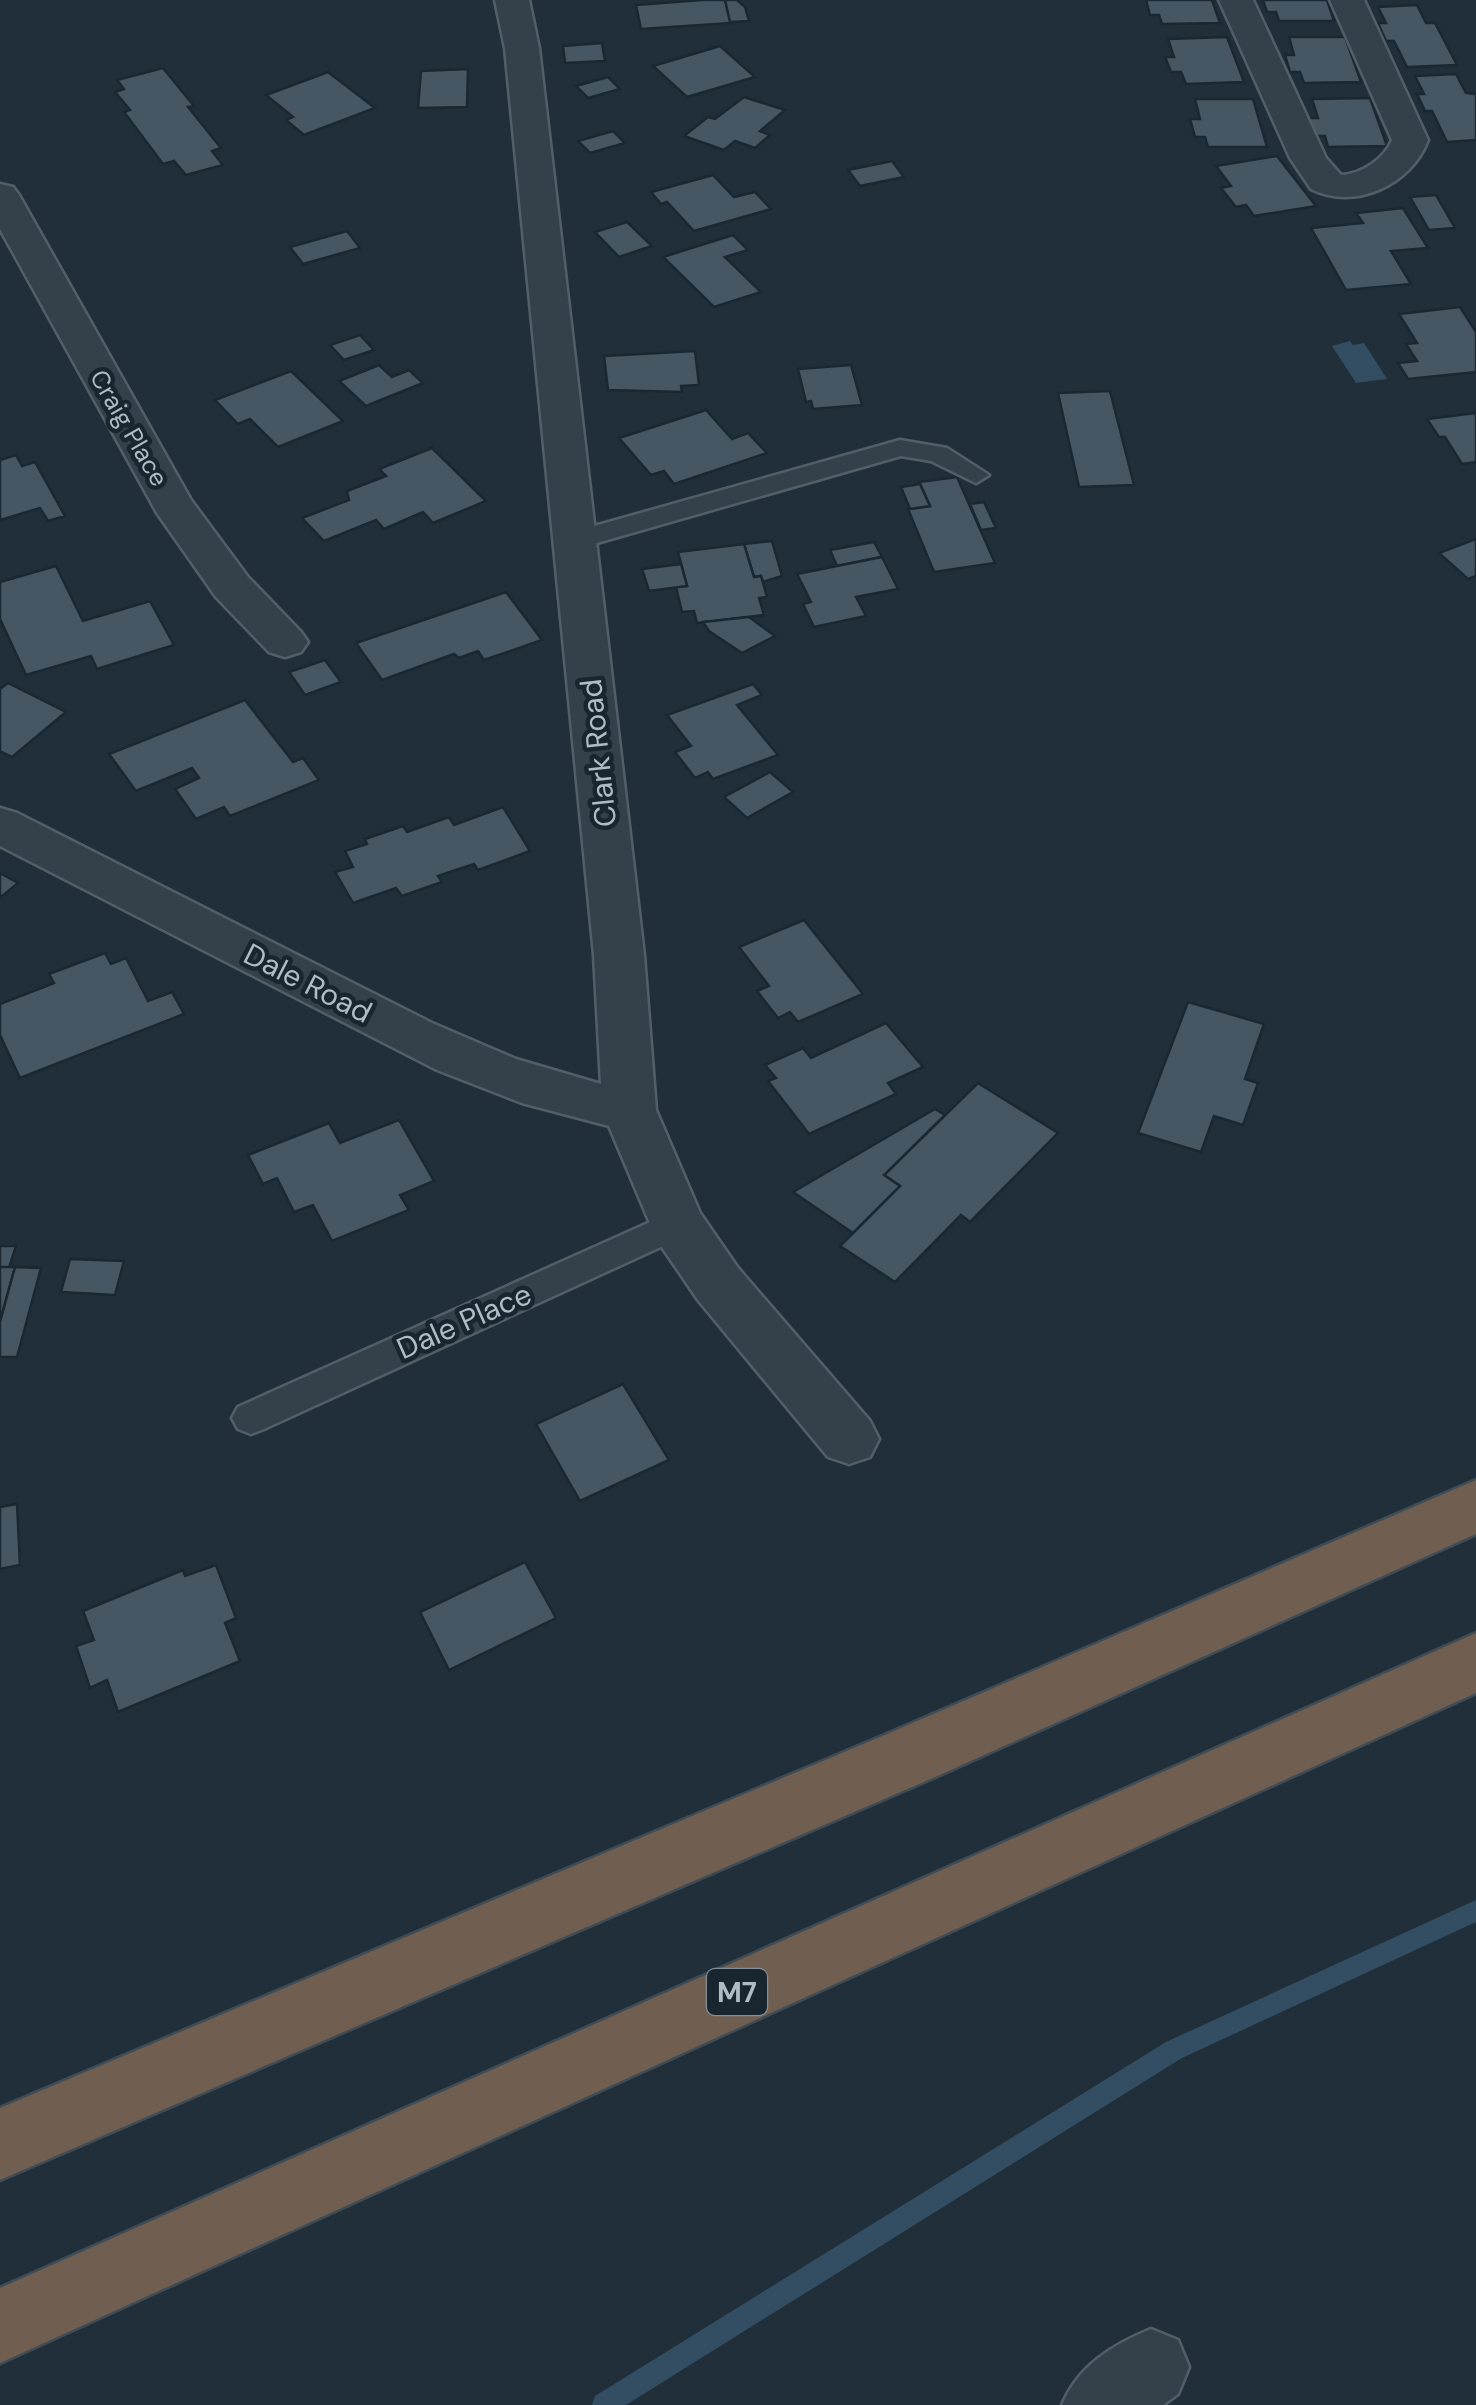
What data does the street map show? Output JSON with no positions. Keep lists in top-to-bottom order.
{
  "streets": {
    "highway": ["M7"],
    "street": ["Craig Place", "Clark Road", "Dale Road"],
    "lane": ["Dale Place"]
  },
  "crossings": [
    ["Clark Road", "Dale Road"],
    ["Clark Road", "Dale Place"]
  ]
}
